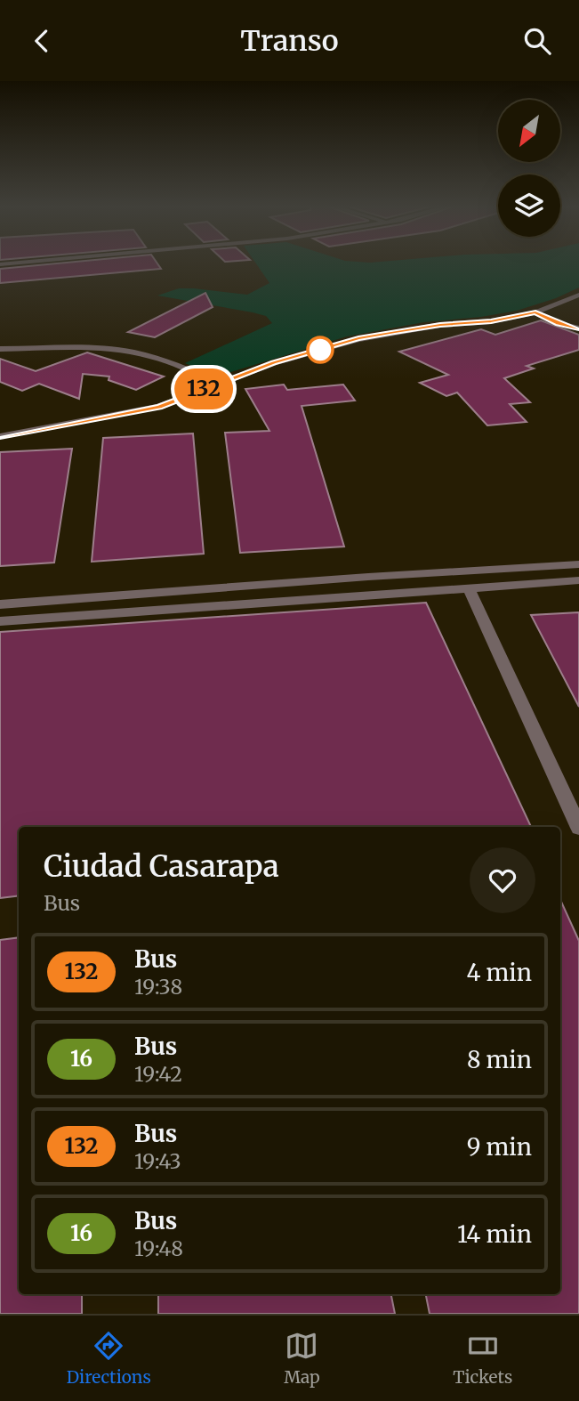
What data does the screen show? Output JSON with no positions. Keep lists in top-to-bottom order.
{
  "lines": ["bus line 132"],
  "north": "bottom left",
  "page": {
    "header": "Transo",
    "on_map": "132",
    "heading": ["Ciudad Casarapa", "Bus"],
    "list": [
      {
        "mark": "132",
        "name": "Bus",
        "note": "19:38",
        "value": "4 min"
      },
      {
        "mark": "16",
        "name": "Bus",
        "note": "19:42",
        "value": "8 min"
      },
      {
        "mark": "132",
        "name": "Bus",
        "note": "19:43",
        "value": "9 min"
      },
      {
        "mark": "16",
        "name": "Bus",
        "note": "19:48",
        "value": "14 min"
      }
    ],
    "tabs": ["Directions", "Map", "Tickets"]
  }
}
